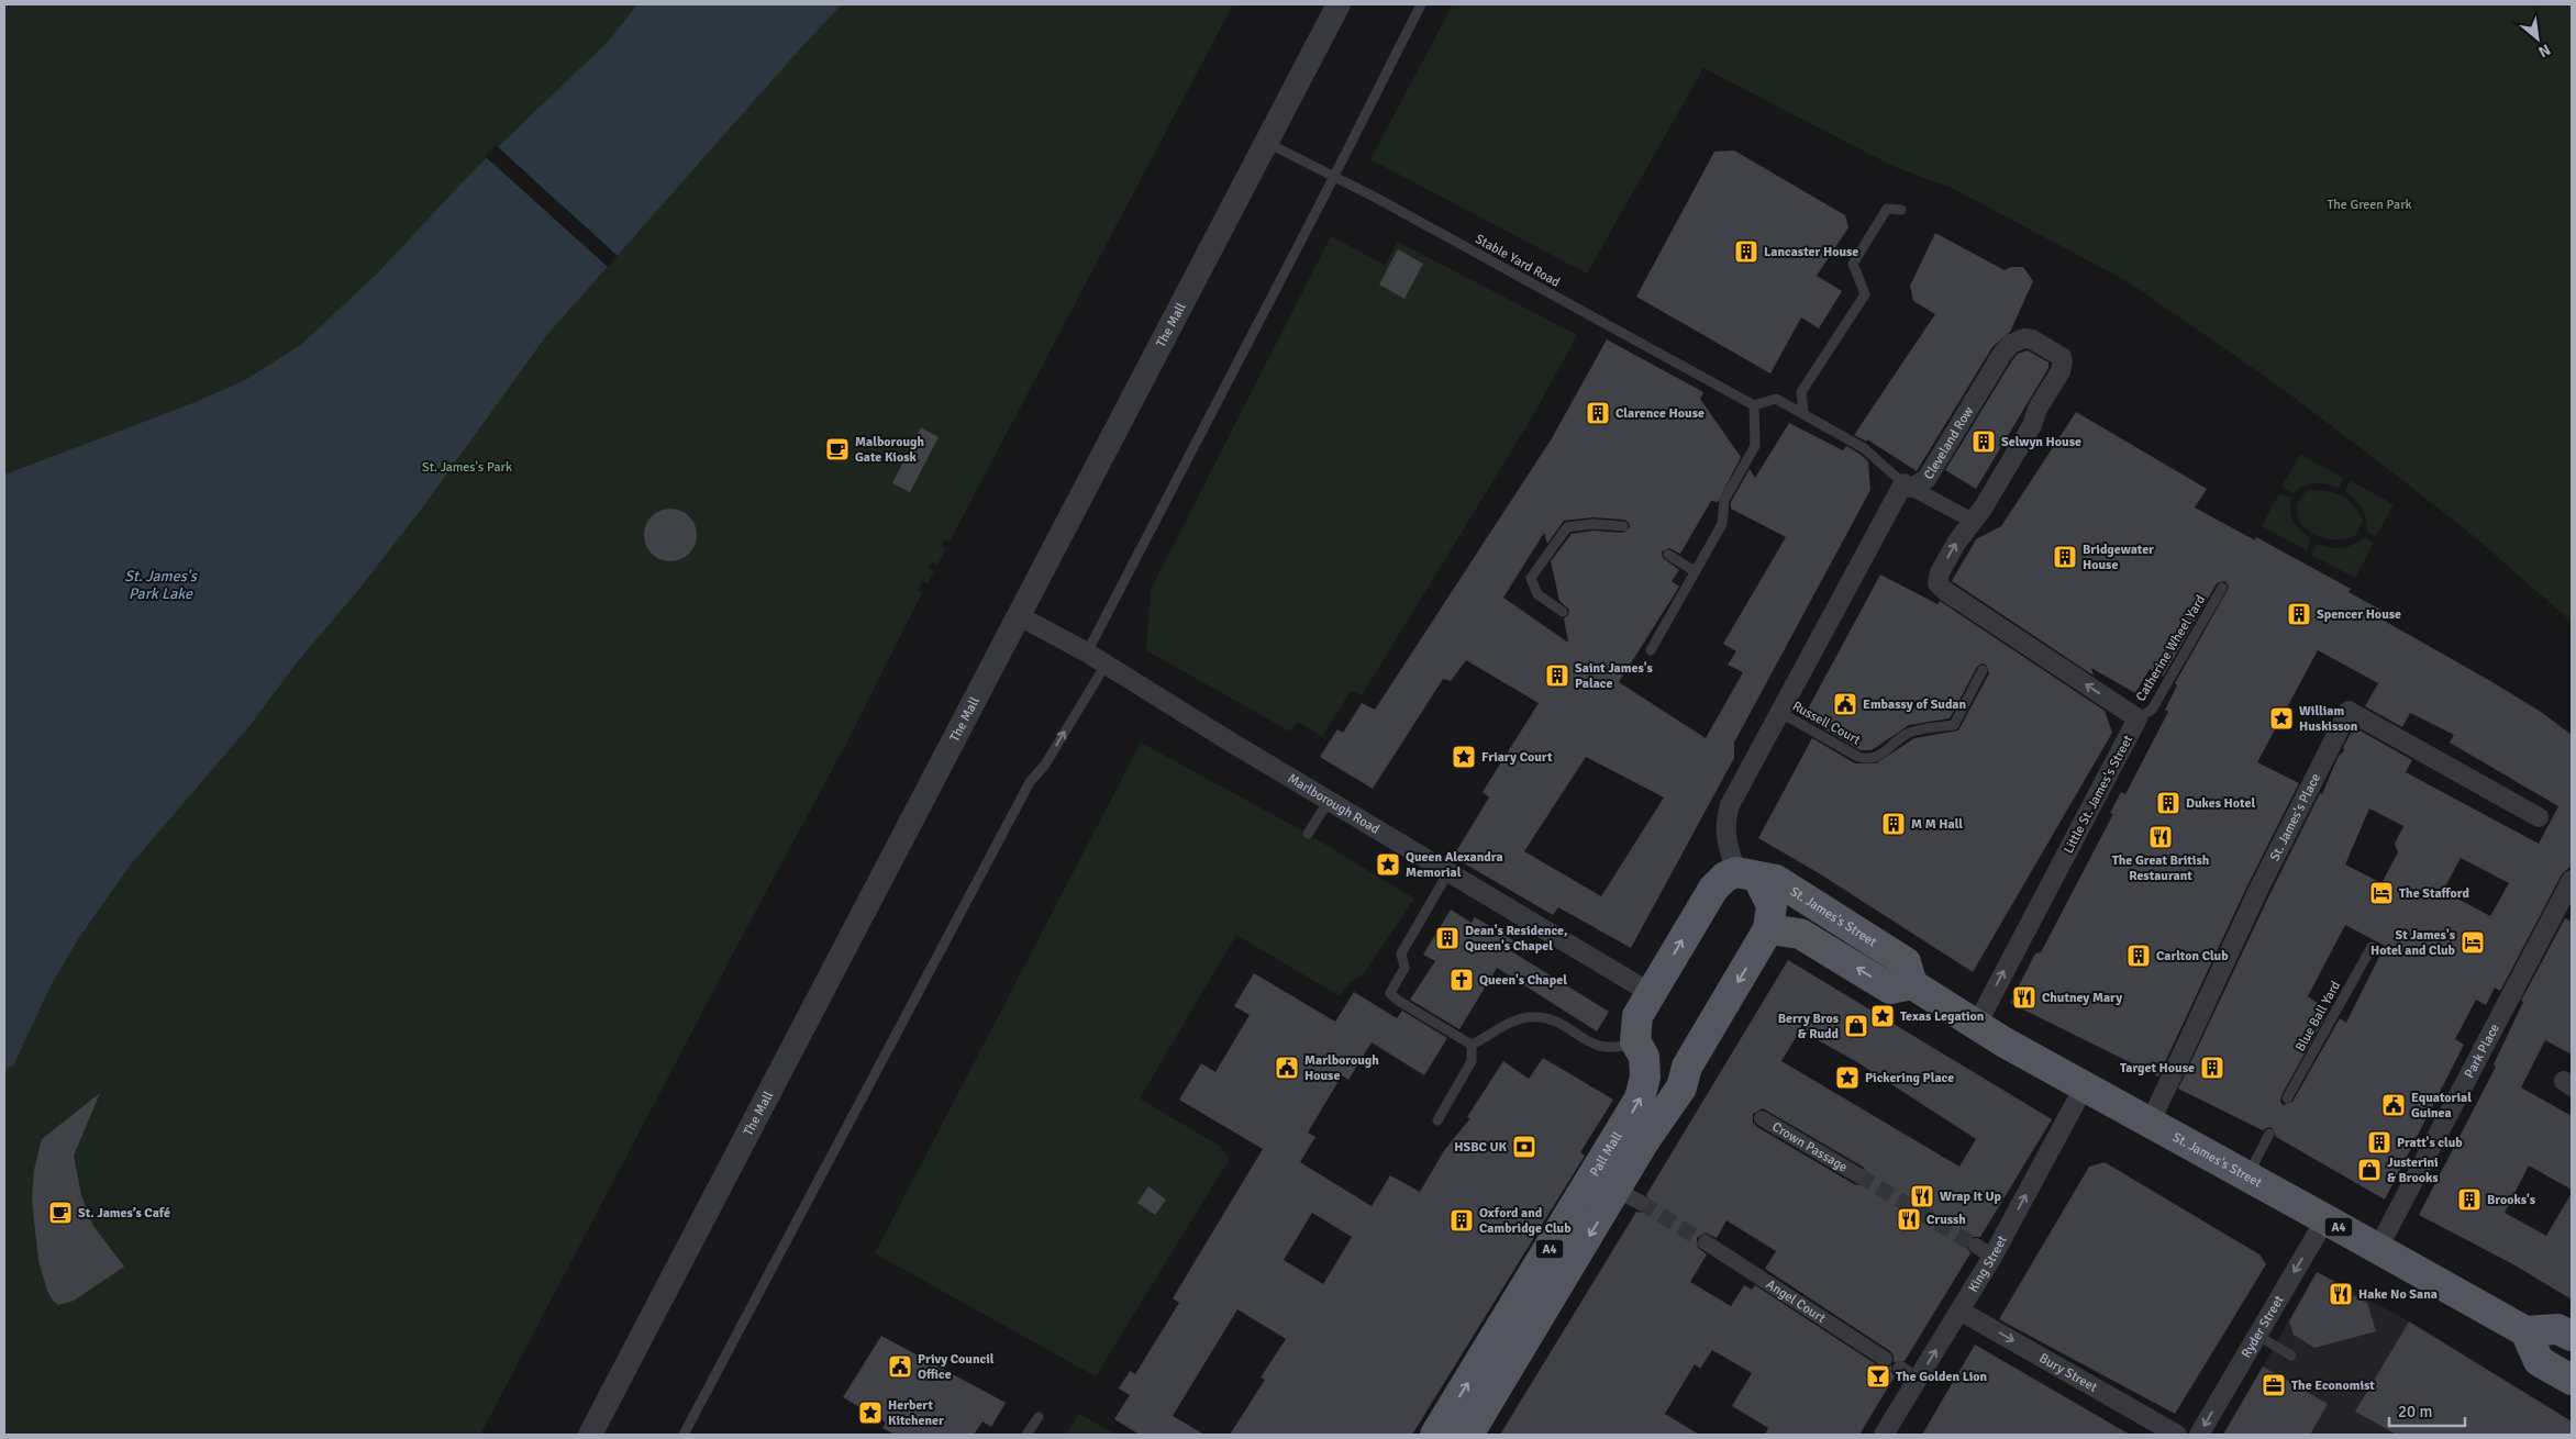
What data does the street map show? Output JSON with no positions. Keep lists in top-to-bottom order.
{
  "streets": {
    "main road": ["St. James's Street", "Pall Mall", "A4"],
    "street": [
      "The Mall",
      "Cleveland Row",
      "Little St. James's Street",
      "Marlborough Road",
      "St. James's Place",
      "Park Place",
      "Crown Passage",
      "King Street",
      "Angel Court",
      "Ryder Street",
      "Bury Street"
    ],
    "lane": [
      "Stable Yard Road",
      "Catherine Wheel Yard",
      "Russell Court",
      "Blue Ball Yard"
    ]
  },
  "crossings": [
    ["Stable Yard Road", "The Mall"],
    ["The Mall", "Marlborough Road"],
    ["Cleveland Row", "Russell Court"],
    ["Cleveland Row", "Little St. James's Street"],
    ["Cleveland Row", "St. James's Street"],
    ["Cleveland Row", "Pall Mall"],
    ["Catherine Wheel Yard", "Little St. James's Street"],
    ["Little St. James's Street", "St. James's Street"],
    ["Marlborough Road", "Pall Mall"],
    ["St. James's Place", "St. James's Street"],
    ["St. James's Street", "Park Place"],
    ["St. James's Street", "Pall Mall"],
    ["St. James's Street", "King Street"],
    ["St. James's Street", "Ryder Street"],
    ["King Street", "Bury Street"]
  ],
  "one_way": ["King Street", "Ryder Street", "Bury Street"],
  "water": ["St. James's Park Lake"],
  "parks": ["The Green Park", "St. James's Park"],
  "places": {
    "building": [
      "Lancaster House",
      "Clarence House",
      "Selwyn House",
      "Bridgewater House",
      "Spencer House",
      "Saint James's Palace",
      "Dukes Hotel",
      "M M Hall",
      "Dean's Residence, Queen's Chapel",
      "Carlton Club",
      "Target House",
      "Pratt's club",
      "Brooks's",
      "Oxford and Cambridge Club"
    ],
    "cafe": ["Malborough Gate Kiosk", "St. James’s Café"],
    "public building": [
      "Embassy of Sudan",
      "Marlborough House",
      "Equatorial Guinea",
      "Privy Council Office"
    ],
    "place": [
      "William Huskisson",
      "Friary Court",
      "Queen Alexandra Memorial",
      "Texas Legation",
      "Pickering Place",
      "Herbert Kitchener"
    ],
    "restaurant": [
      "The Great British Restaurant",
      "Chutney Mary",
      "Wrap It Up",
      "Crussh",
      "Hake No Sana"
    ],
    "hotel": ["The Stafford", "St James's Hotel and Club"],
    "church": ["Queen's Chapel"],
    "shop": ["Berry Bros & Rudd", "Justerini & Brooks"],
    "bank": ["HSBC UK"],
    "bar": ["The Golden Lion"],
    "office": ["The Economist"]
  },
  "scale_bar": "20 m",
  "north": "bottom right"
}
